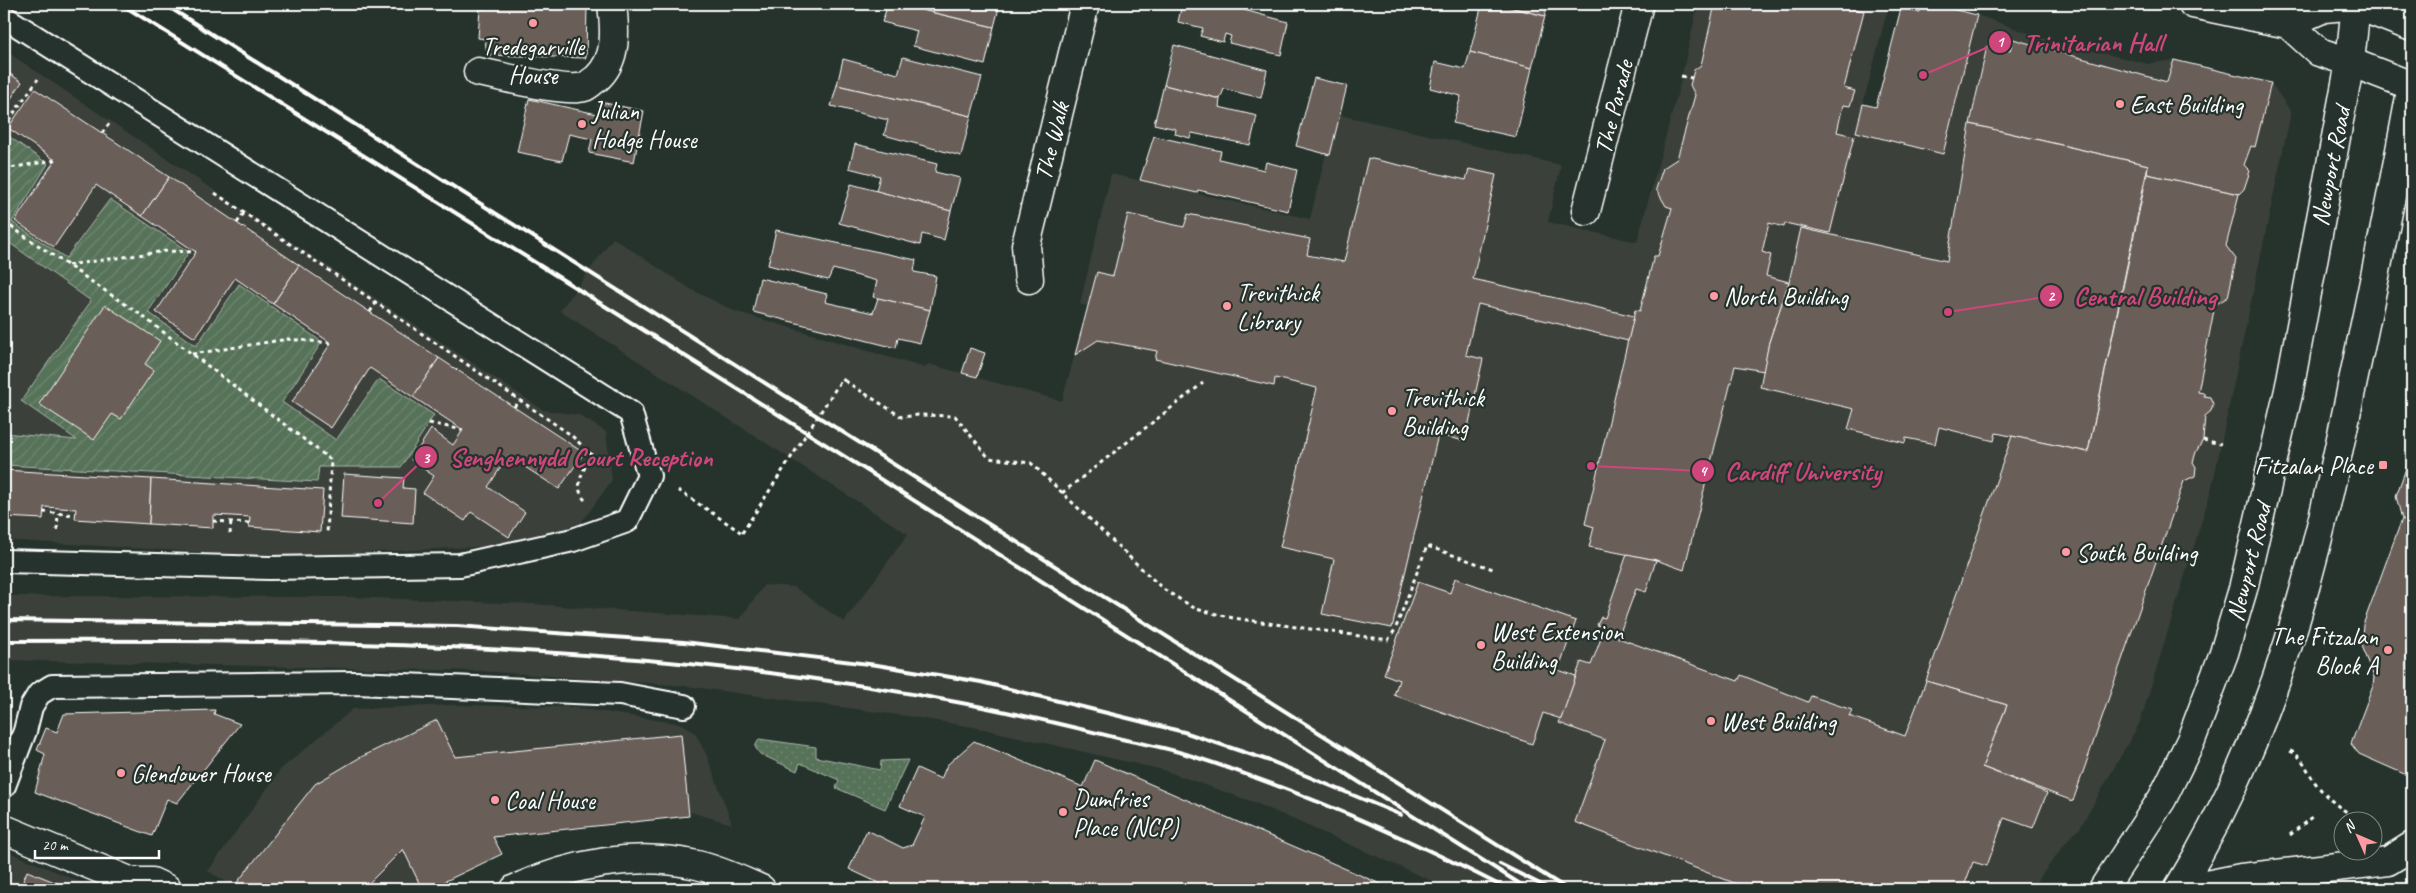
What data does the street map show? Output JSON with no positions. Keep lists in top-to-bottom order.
{
  "streets": {
    "main road": ["The Parade", "The Walk", "Newport Road"]
  },
  "places": {
    "other": [
      "Tredegarville House",
      "Trinitarian Hall",
      "East Building",
      "Julian Hodge House",
      "North Building",
      "Trevithick Library",
      "Central Building",
      "Trevithick Building",
      "Cardiff University",
      "Senghennydd Court Reception",
      "South Building",
      "West Extension Building",
      "The Fitzalan Block A",
      "West Building",
      "Glendower House",
      "Coal House",
      "Dumfries Place (NCP)"
    ],
    "transit": ["Fitzalan Place"]
  },
  "scale_bar": "20 m",
  "north": "top left"
}
